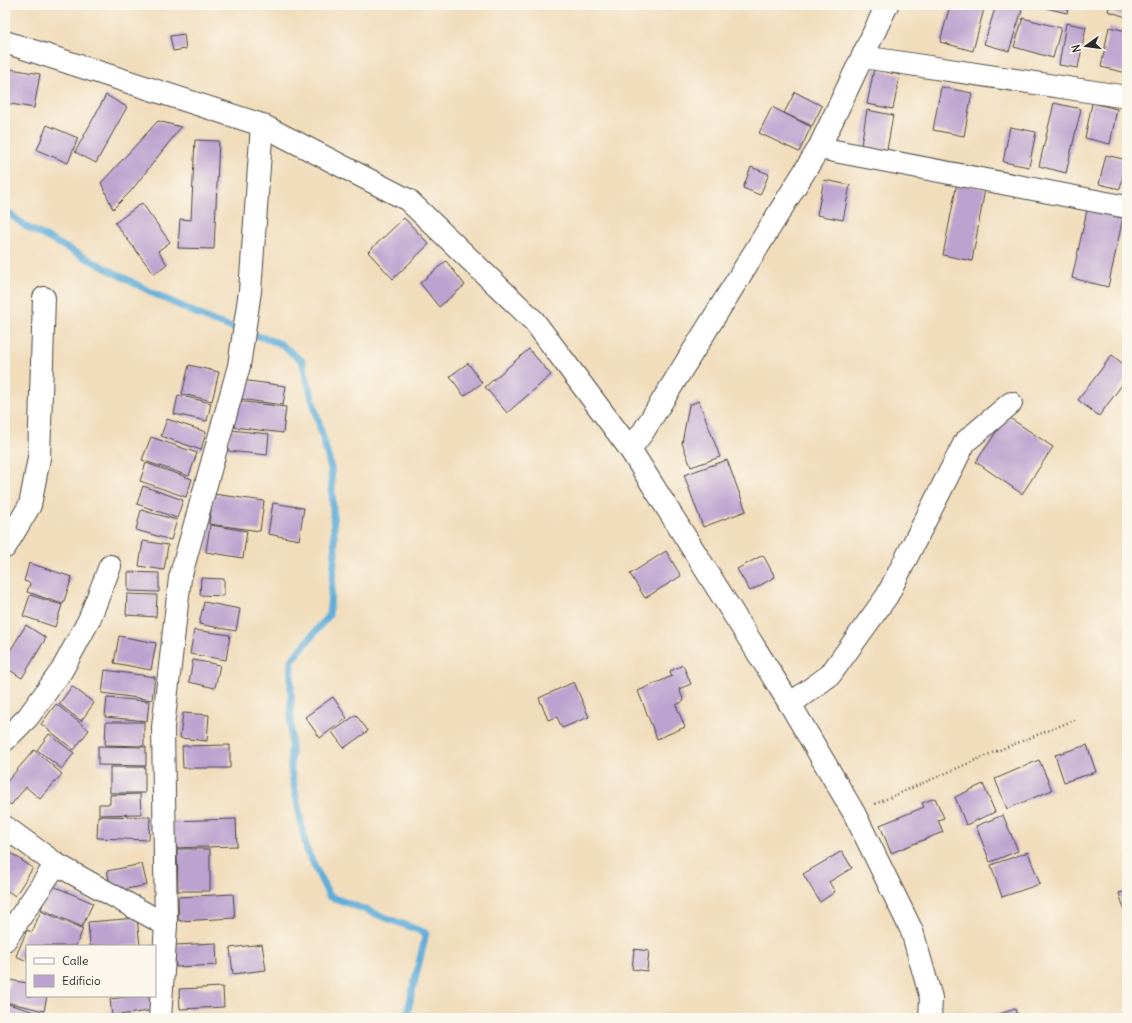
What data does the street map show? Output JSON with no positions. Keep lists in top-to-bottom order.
{
  "legend": ["Calle", "Edificio"],
  "north": "left"
}
